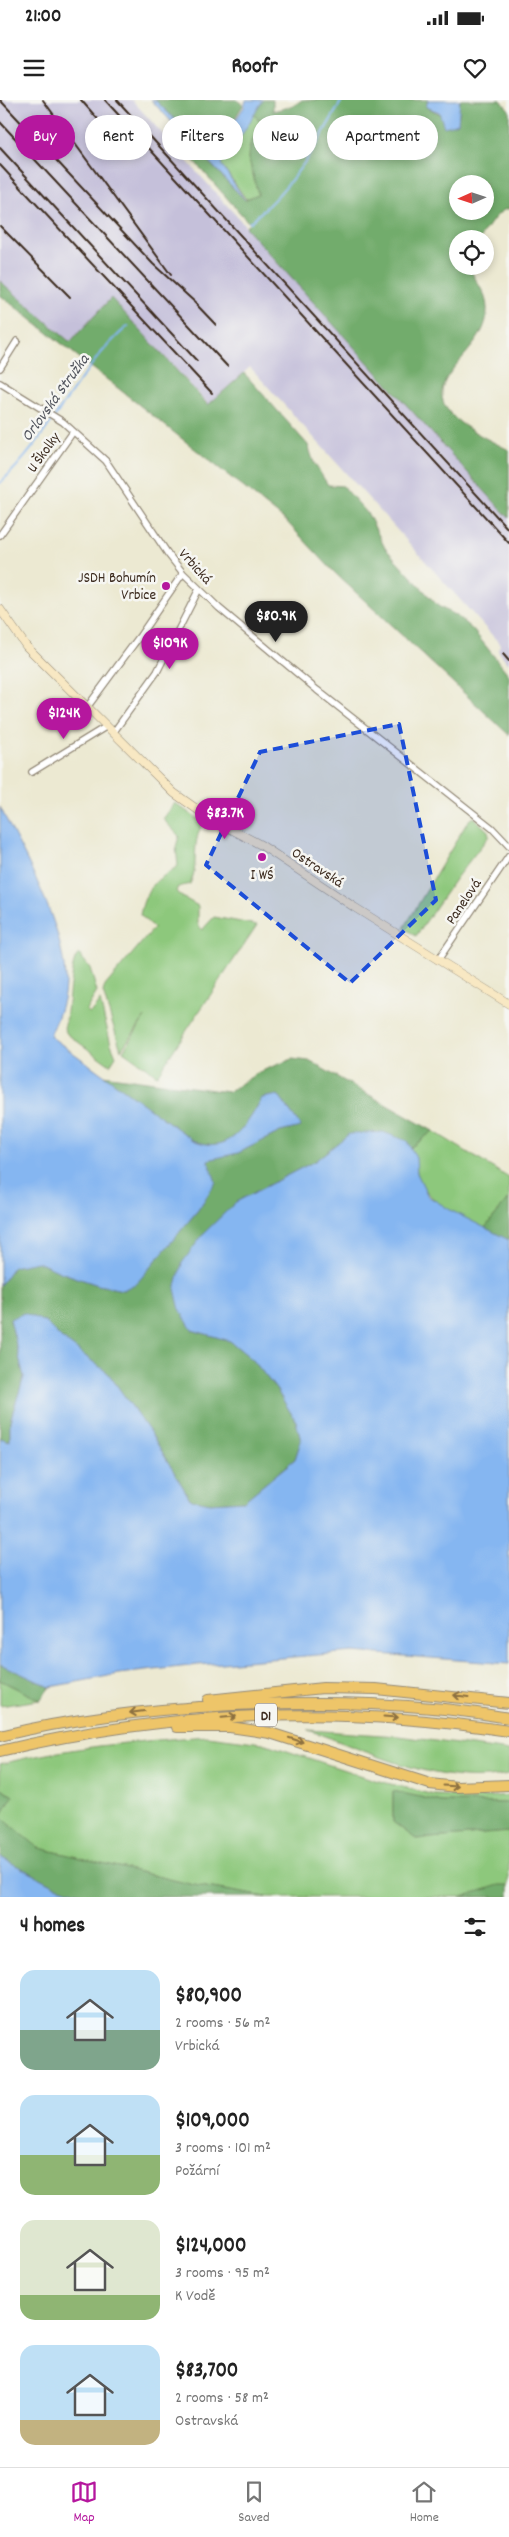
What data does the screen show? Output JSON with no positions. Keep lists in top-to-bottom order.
{
  "streets": {
    "highway": ["D1"],
    "main road": ["Ostravská"],
    "street": ["U Školky", "Vrbická", "Panelová"]
  },
  "crossings": [
    ["U Školky", "Vrbická"],
    ["Ostravská", "Panelová"]
  ],
  "water": ["Orlovská Stružka"],
  "places": ["JSDH Bohumín Vrbice", "I WŚ"],
  "north": "left",
  "page": {
    "status": "21:00",
    "header": "Roofr",
    "chip": [
      "Buy",
      "Rent",
      "Filters",
      "New",
      "Apartment"
    ],
    "price": [
      "$80.9K",
      "$109K",
      "$124K",
      "$83.7K"
    ],
    "heading": "4 homes",
    "list": [
      {
        "name": "$80,900",
        "note": "2 rooms · 56 m² · Vrbická"
      },
      {
        "name": "$109,000",
        "note": "3 rooms · 101 m² · Požární"
      },
      {
        "name": "$124,000",
        "note": "3 rooms · 95 m² · K Vodě"
      },
      {
        "name": "$83,700",
        "note": "2 rooms · 58 m² · Ostravská"
      }
    ],
    "tabs": ["Map", "Saved", "Home"]
  }
}
